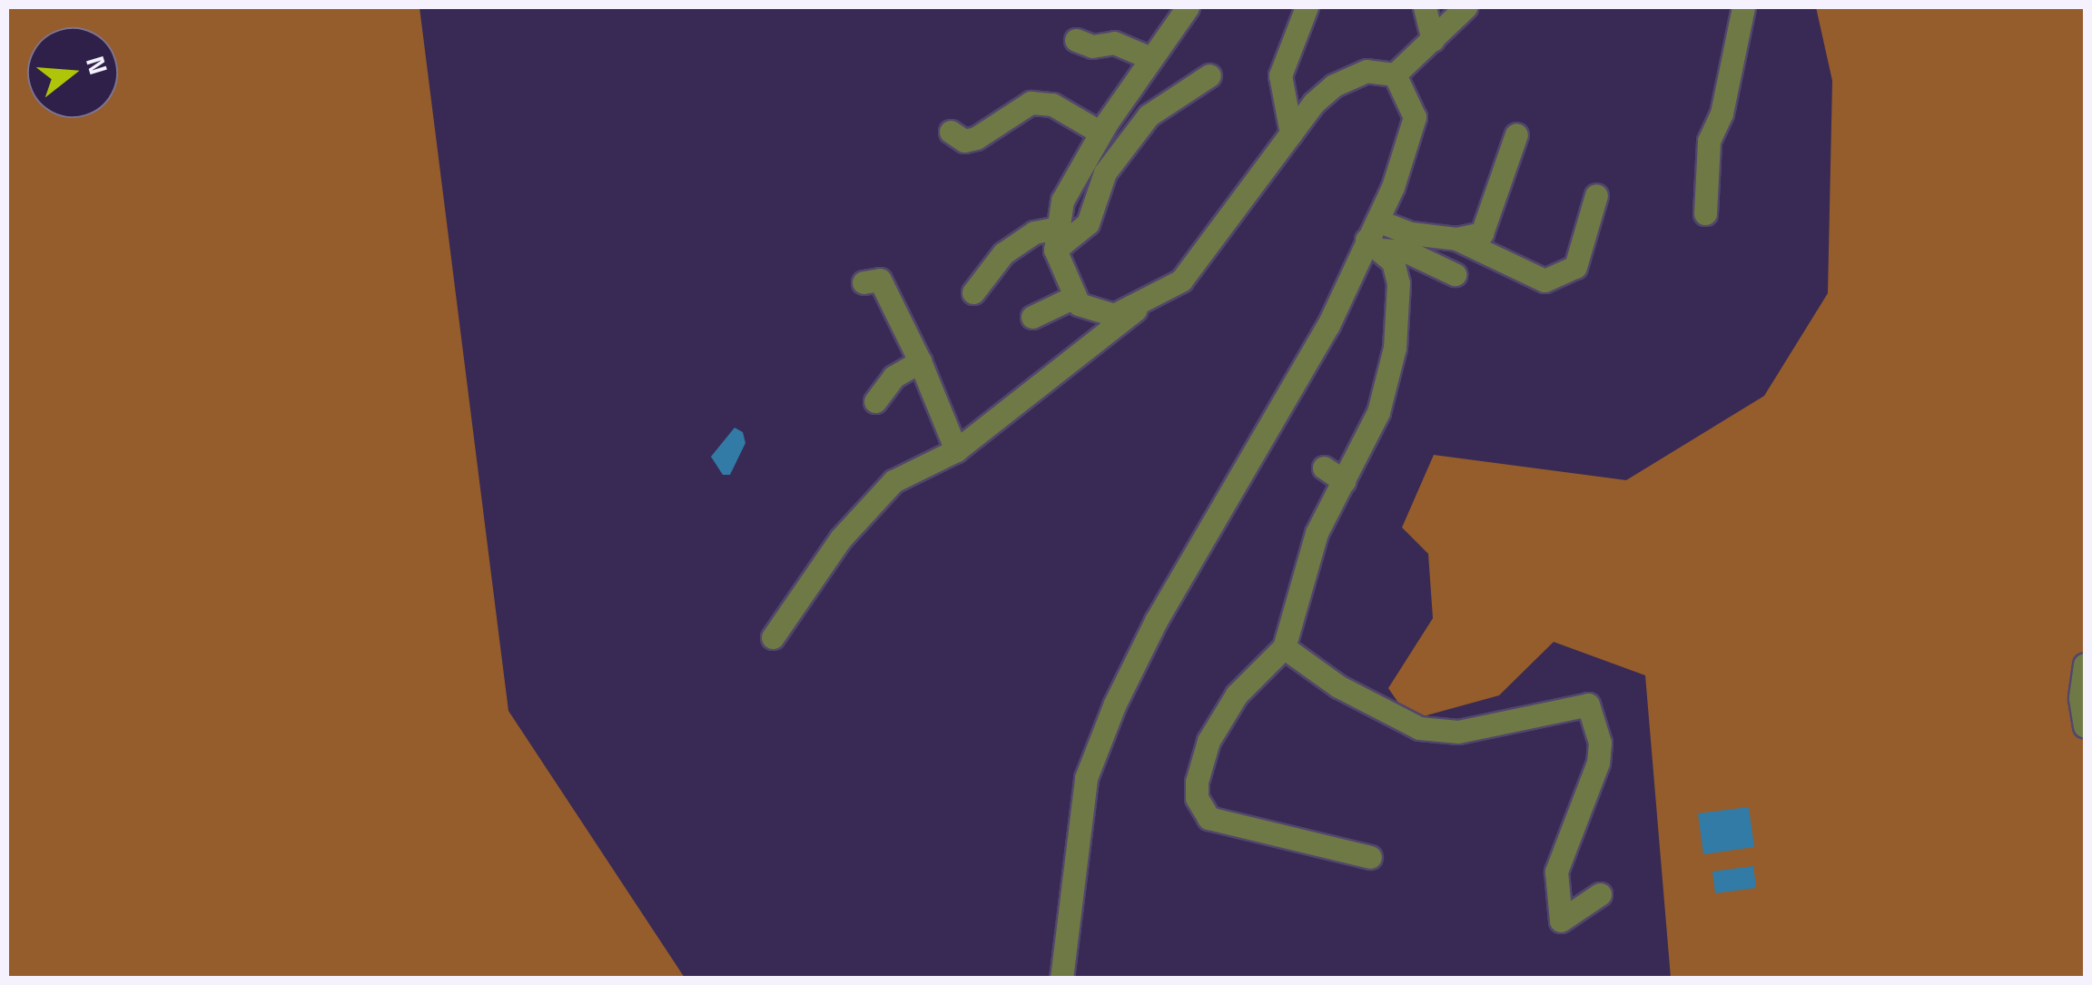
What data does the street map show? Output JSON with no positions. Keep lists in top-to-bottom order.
{
  "north": "right"
}
